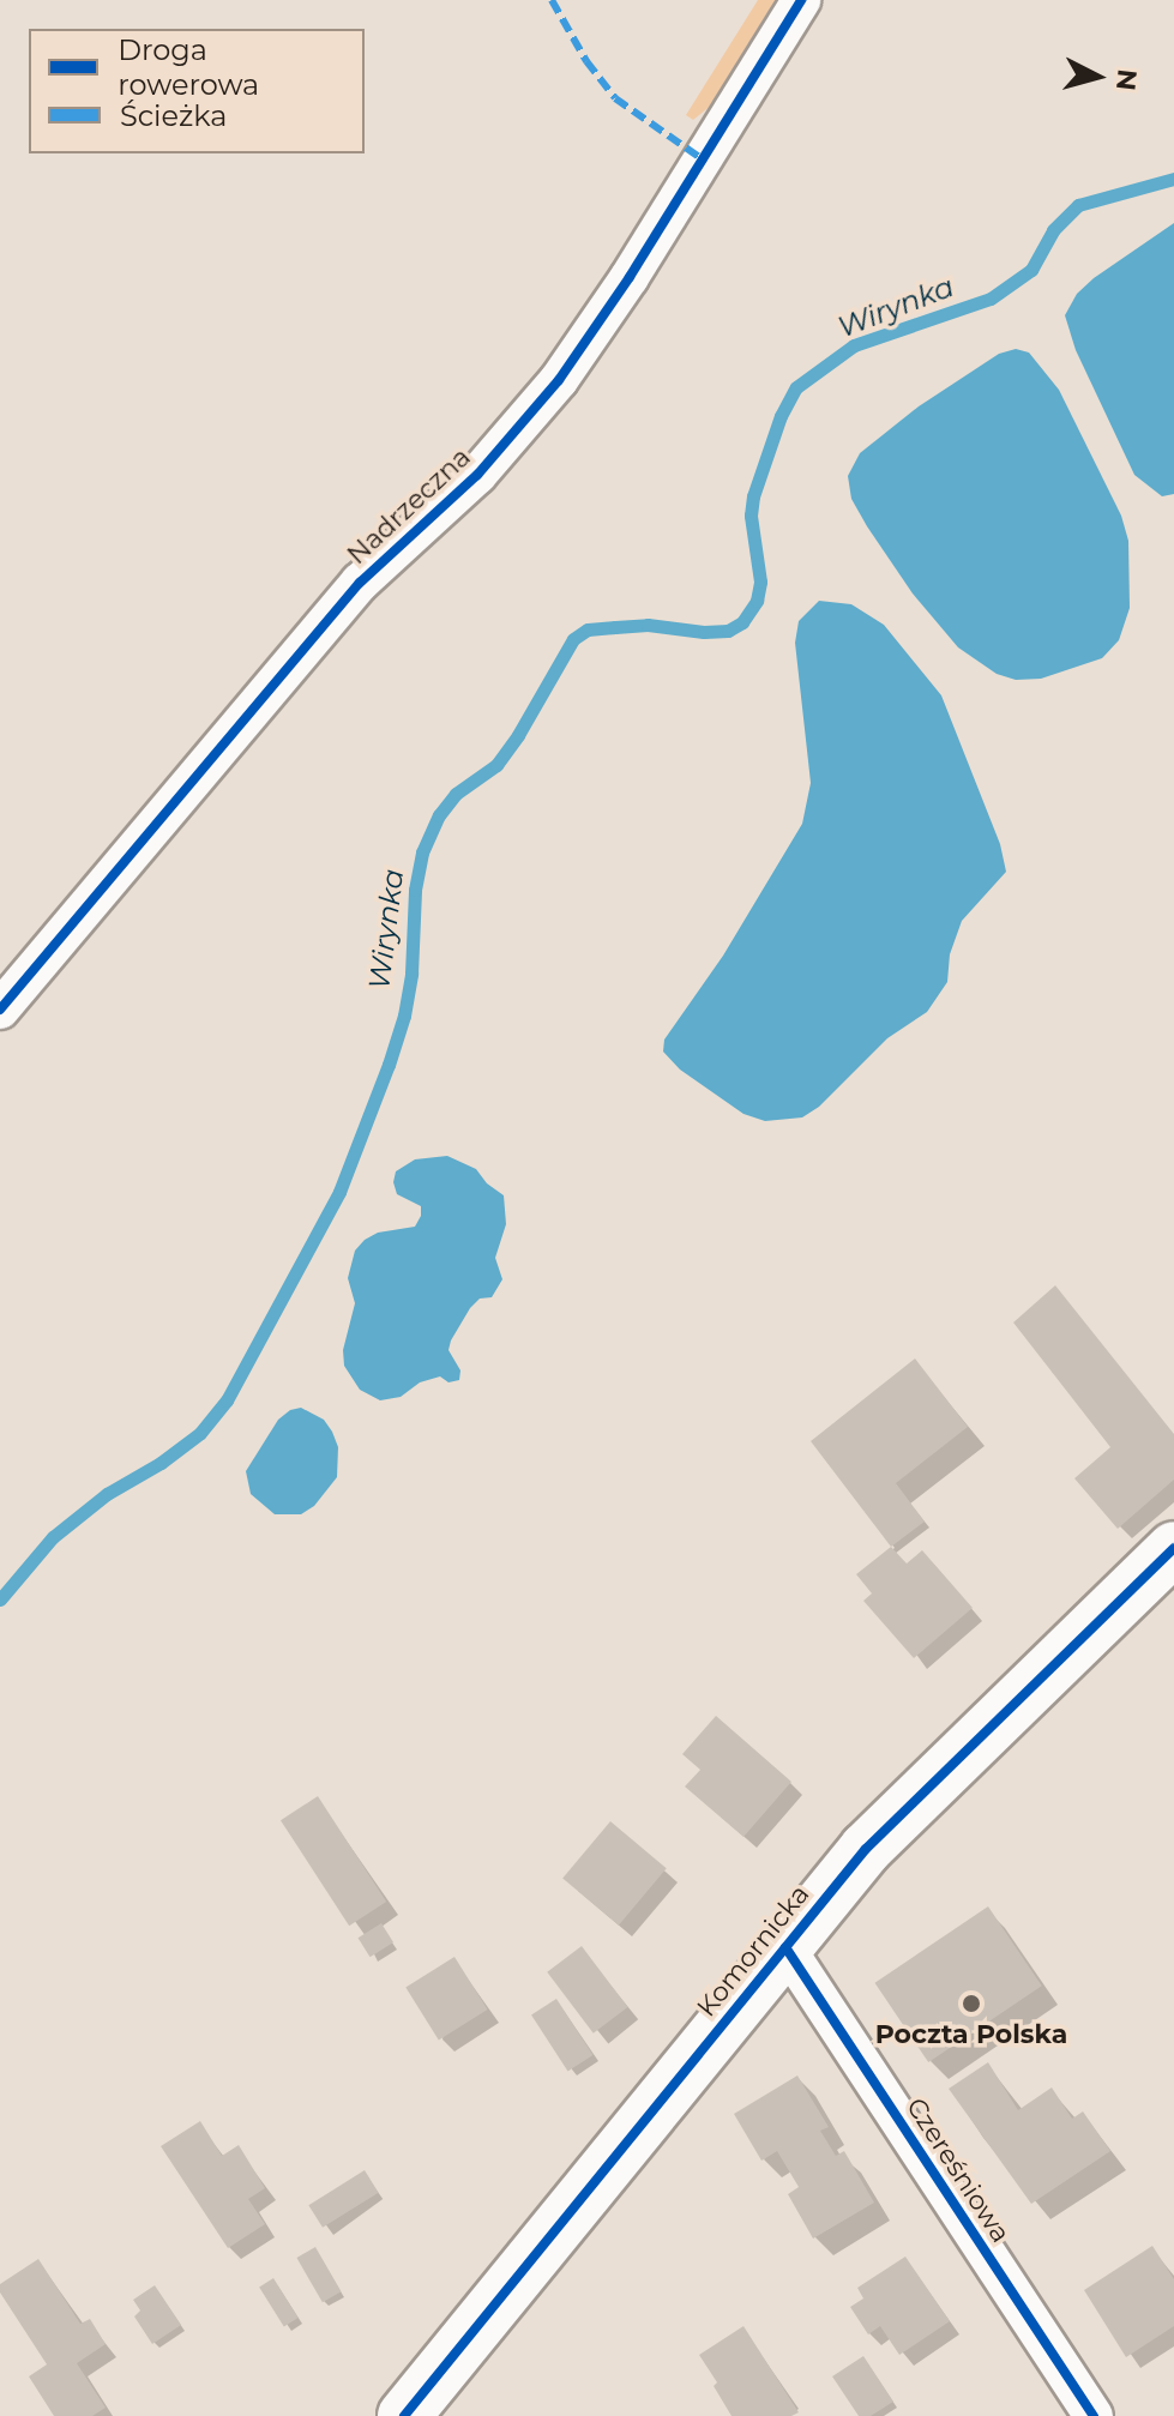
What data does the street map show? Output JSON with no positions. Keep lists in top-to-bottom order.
{
  "streets": {
    "street": ["Nadrzeczna", "Komornicka", "Czereśniowa"]
  },
  "crossings": [
    ["Komornicka", "Czereśniowa"]
  ],
  "water": ["Wirynka"],
  "places": ["Poczta Polska"],
  "legend": ["Droga rowerowa", "Ścieżka"],
  "north": "right"
}
